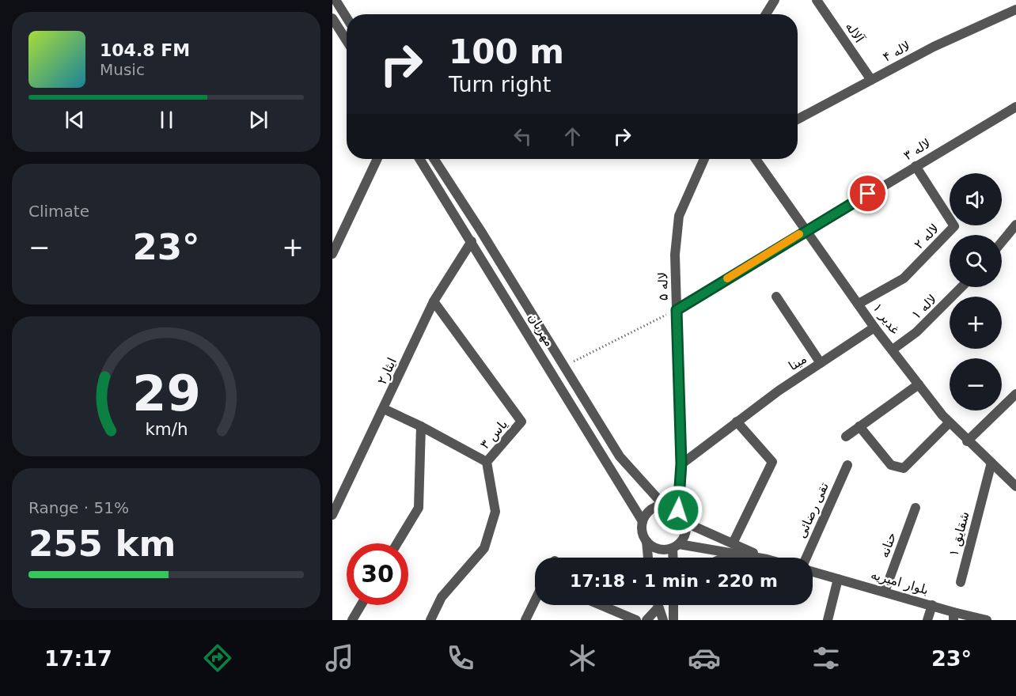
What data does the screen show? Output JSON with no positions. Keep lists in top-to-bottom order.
{
  "streets": {
    "street": [
      "آلاله",
      "لاله ۴",
      "لاله ۳",
      "لاله ۲",
      "لاله ۵",
      "لاله ۱",
      "غدیر ۱",
      "مهربان",
      "مینا",
      "ایثار۲",
      "یاس ۳",
      "تقی رضائی",
      "شقایق ۱",
      "حنانه",
      "بلوار امیریه"
    ]
  },
  "crossings": [
    ["آلاله", "لاله ۴"],
    ["لاله ۳", "لاله ۲"],
    ["لاله ۳", "لاله ۵"],
    ["لاله ۳", "غدیر ۱"],
    ["لاله ۲", "غدیر ۱"],
    ["لاله ۵", "مهربان"],
    ["لاله ۵", "مینا"],
    ["لاله ۱", "غدیر ۱"],
    ["غدیر ۱", "مینا"],
    ["غدیر ۱", "شقایق ۱"],
    ["مهربان", "ایثار۲"],
    ["ایثار۲", "یاس ۳"],
    ["حنانه", "بلوار امیریه"]
  ],
  "page": {
    "turn": ["100 m", "Turn right"],
    "song": ["104.8 FM", "Music"],
    "tile": [
      "Climate",
      ["Range · 51%", "255 km"]
    ],
    "map_buttons": ["+", "−"],
    "heat": ["−", "23°", "+"],
    "limit": "30",
    "trip": "17:18 · 1 min · 220 m",
    "tabs": ["17:17", "23°"],
    "gauge": ["29", "km/h"]
  }
}
